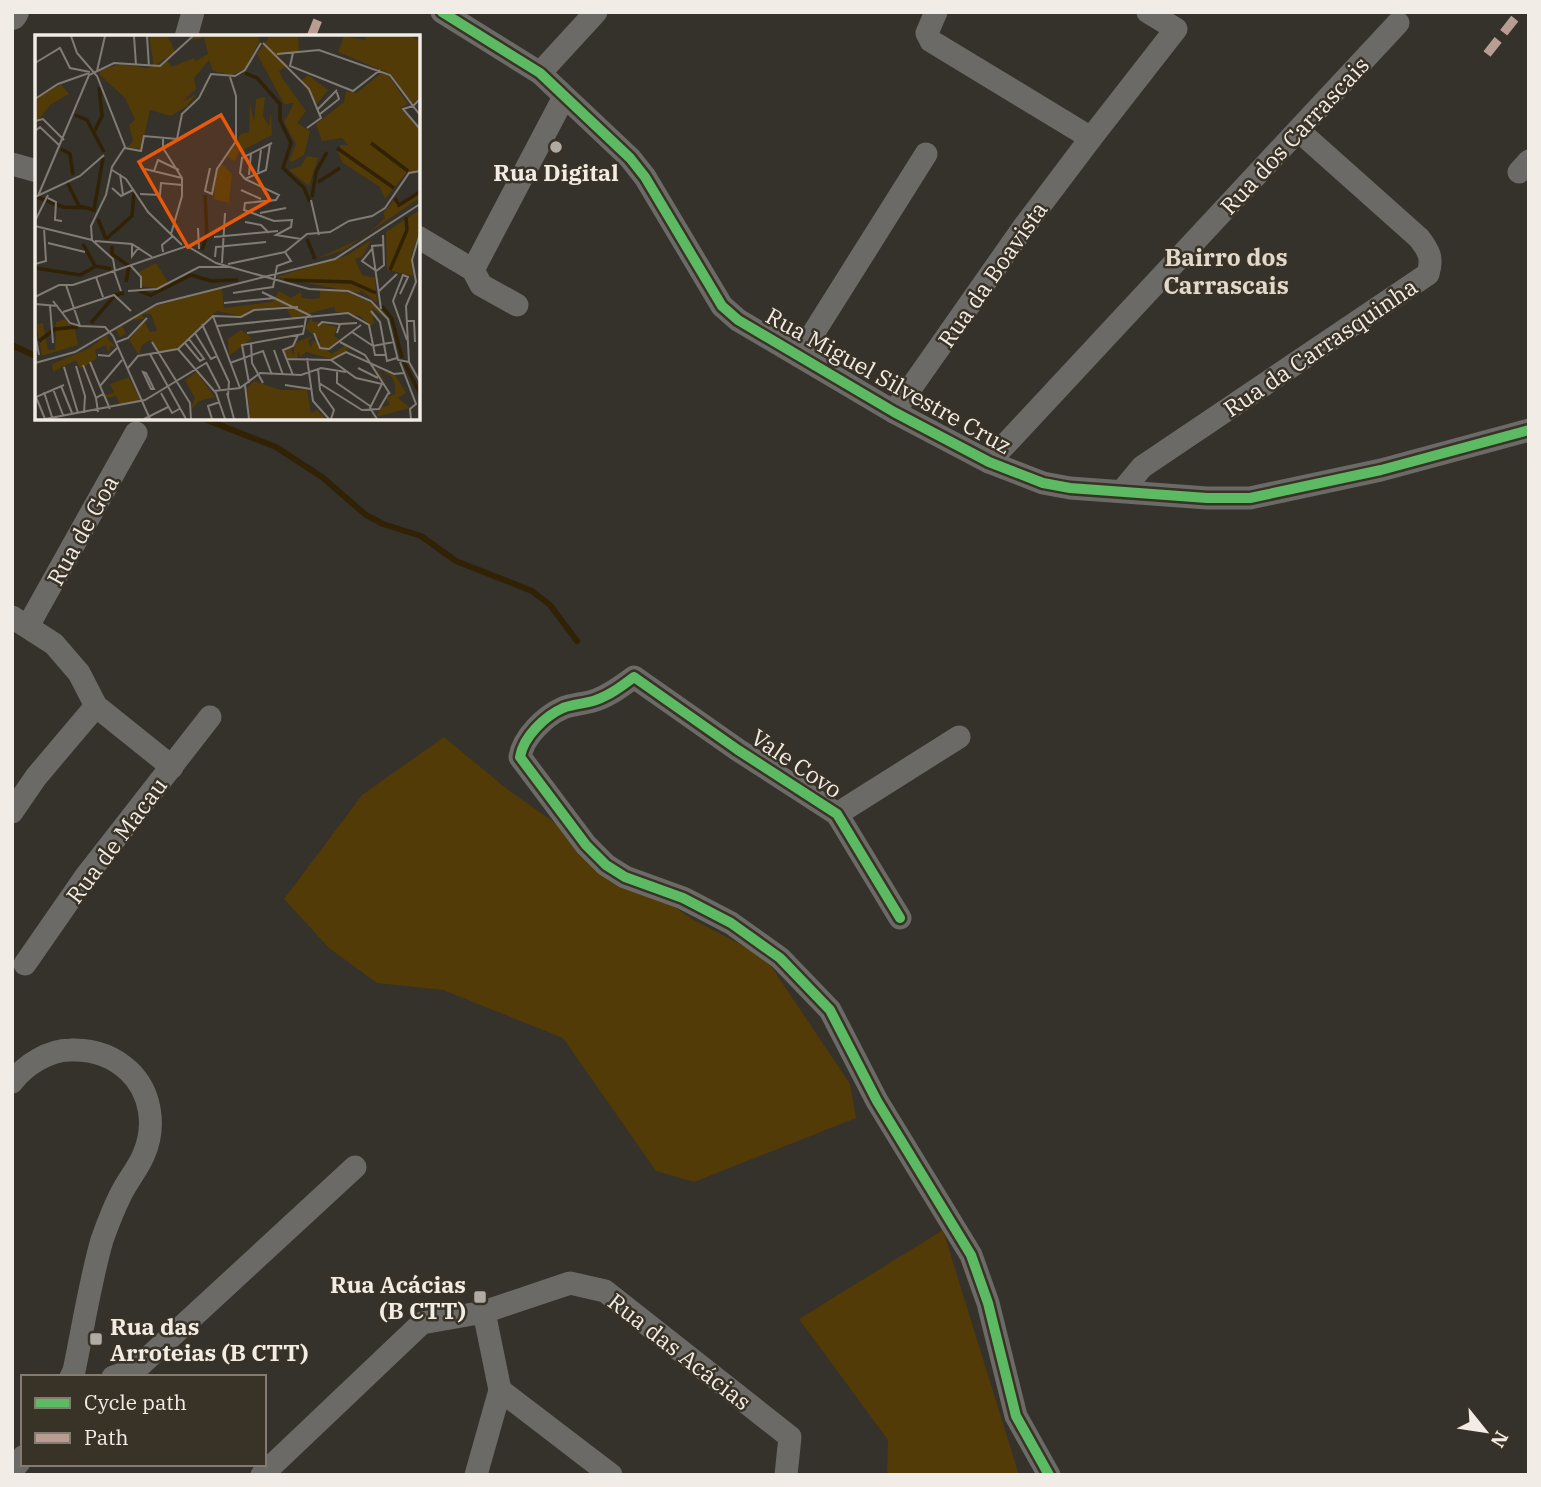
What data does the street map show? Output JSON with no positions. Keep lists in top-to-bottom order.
{
  "streets": {
    "street": [
      "Rua dos Carrascais",
      "Rua da Boavista",
      "Rua da Carrasquinha",
      "Rua Miguel Silvestre Cruz",
      "Rua de Goa",
      "Vale Covo",
      "Rua de Macau",
      "Rua das Acácias"
    ]
  },
  "crossings": [
    ["Rua dos Carrascais", "Rua da Carrasquinha"],
    ["Rua dos Carrascais", "Rua Miguel Silvestre Cruz"],
    ["Rua da Boavista", "Rua Miguel Silvestre Cruz"],
    ["Rua da Carrasquinha", "Rua Miguel Silvestre Cruz"]
  ],
  "districts": ["Bairro dos Carrascais"],
  "places": {
    "other": ["Rua Digital"],
    "transit": ["Rua Acácias (B CTT)", "Rua das Arroteias (B CTT)"]
  },
  "legend": ["Cycle path", "Path"],
  "north": "bottom right"
}
